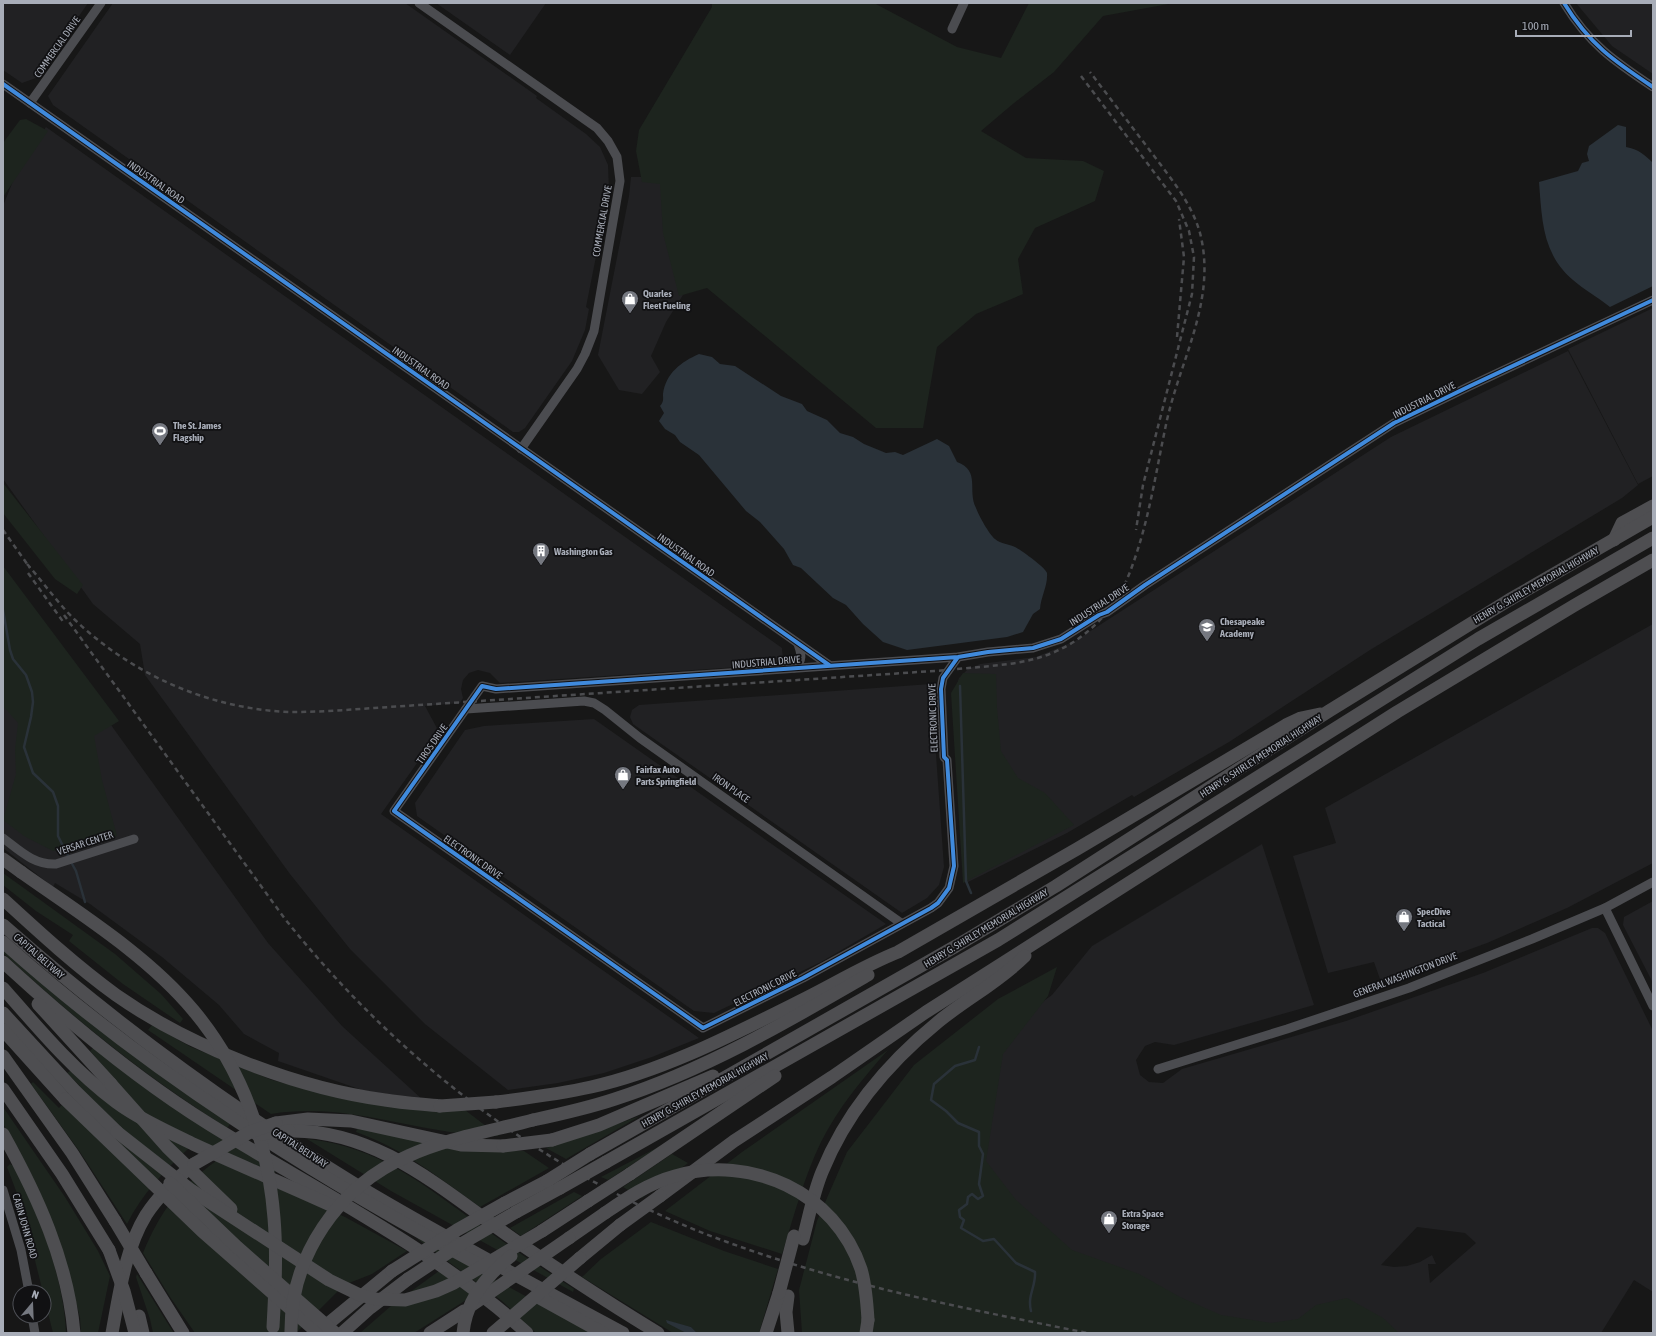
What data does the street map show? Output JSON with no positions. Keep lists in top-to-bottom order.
{
  "streets": {
    "highway": ["HENRY G. SHIRLEY MEMORIAL HIGHWAY", "CAPITAL BELTWAY"],
    "street": [
      "COMMERCIAL DRIVE",
      "INDUSTRIAL ROAD",
      "INDUSTRIAL DRIVE",
      "ELECTRONIC DRIVE",
      "TIROS DRIVE",
      "IRON PLACE",
      "VERSAR CENTER",
      "GENERAL WASHINGTON DRIVE",
      "CABIN JOHN ROAD"
    ]
  },
  "crossings": [
    ["COMMERCIAL DRIVE", "INDUSTRIAL ROAD"],
    ["INDUSTRIAL ROAD", "INDUSTRIAL DRIVE"],
    ["INDUSTRIAL DRIVE", "ELECTRONIC DRIVE"],
    ["INDUSTRIAL DRIVE", "TIROS DRIVE"],
    ["ELECTRONIC DRIVE", "TIROS DRIVE"],
    ["ELECTRONIC DRIVE", "IRON PLACE"],
    ["TIROS DRIVE", "IRON PLACE"]
  ],
  "places": {
    "shop": [
      "Quarles Fleet Fueling",
      "Fairfax Auto Parts Springfield",
      "SpecDive Tactical",
      "Extra Space Storage"
    ],
    "sports": ["The St. James Flagship"],
    "building": ["Washington Gas"],
    "school or university": ["Chesapeake Academy"]
  },
  "scale_bar": "100 m",
  "north": "top"
}
